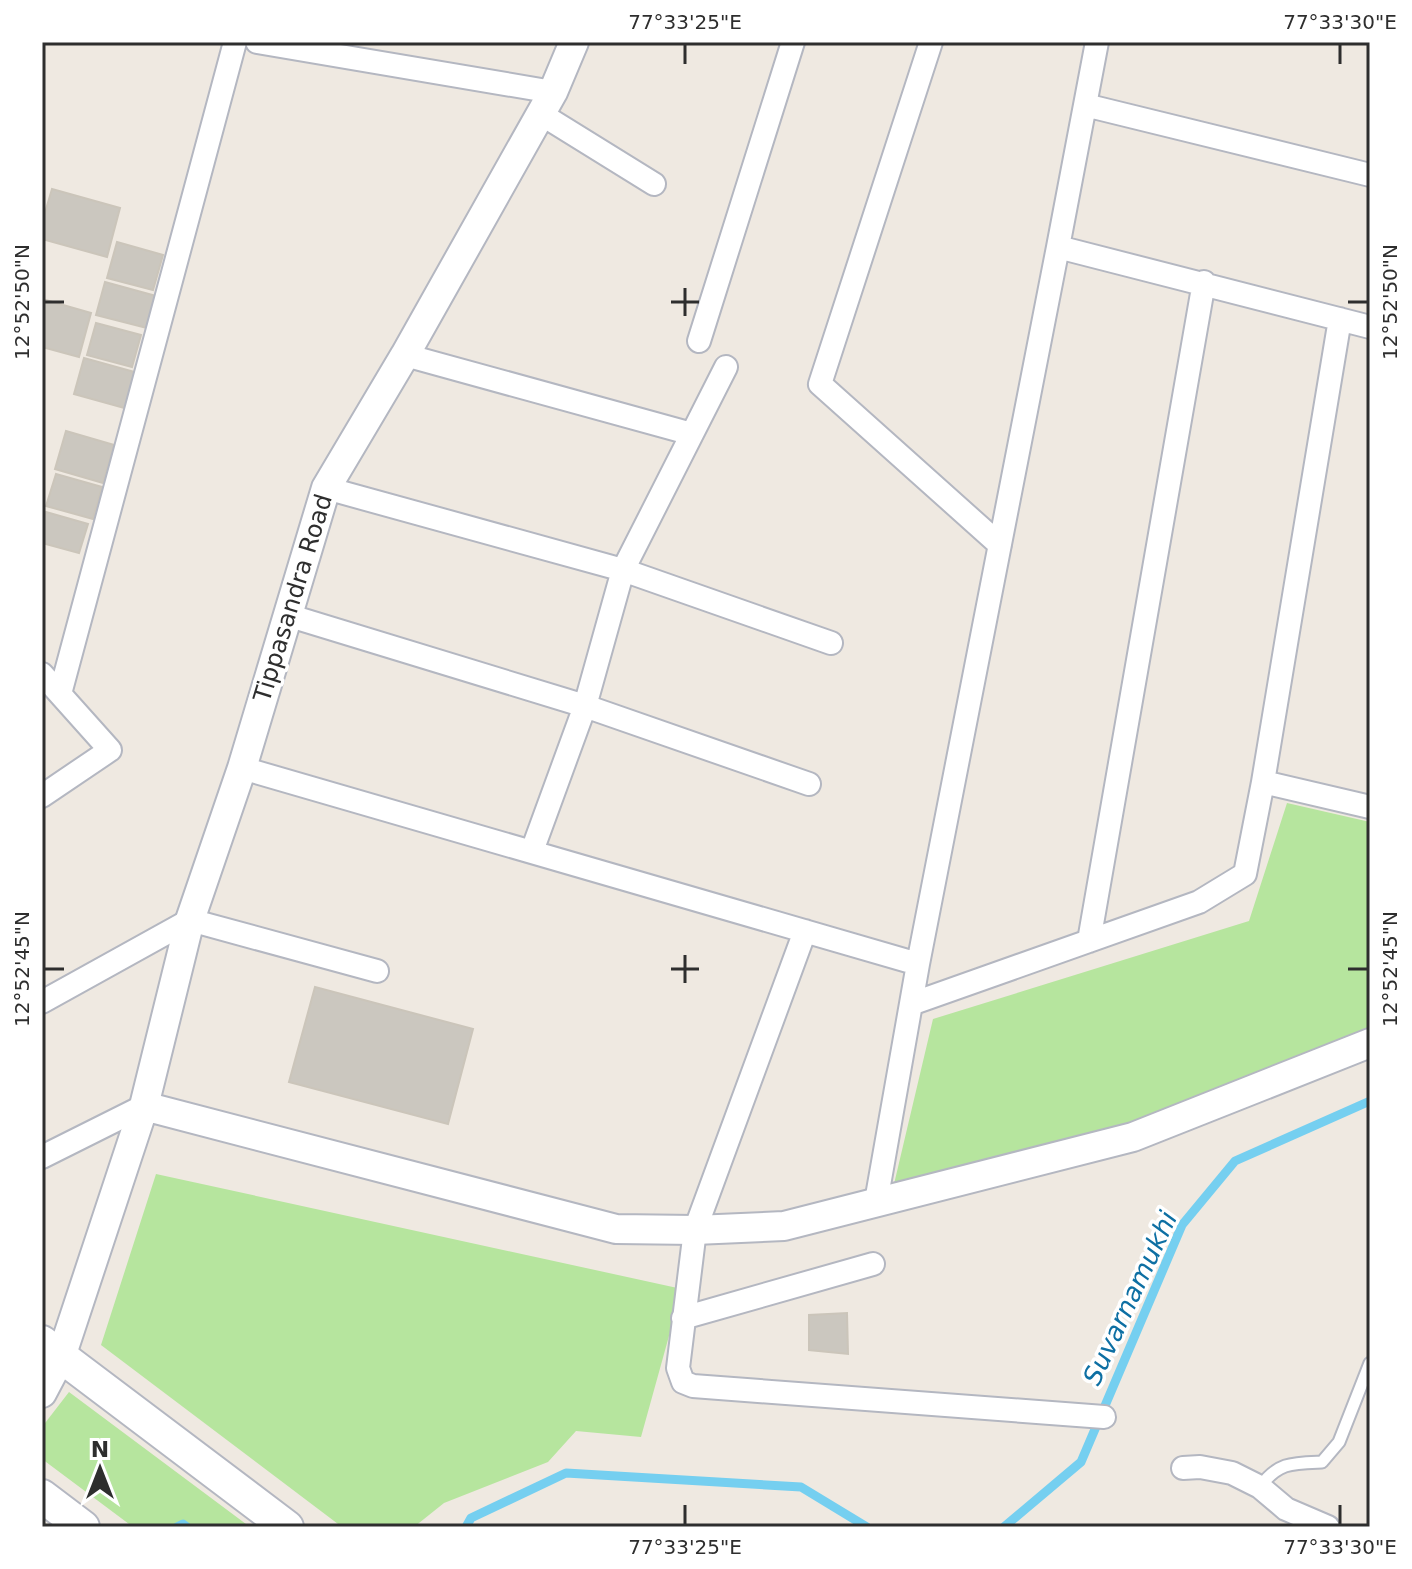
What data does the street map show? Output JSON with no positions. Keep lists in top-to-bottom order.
{
  "streets": {
    "street": ["Tippasandra Road"]
  },
  "water": ["Suvarnamukhi"],
  "north": "top",
  "coordinates": [
    "77°33'25\"E",
    "77°33'30\"E",
    "12°52'50\"N",
    "12°52'45\"N"
  ]
}
